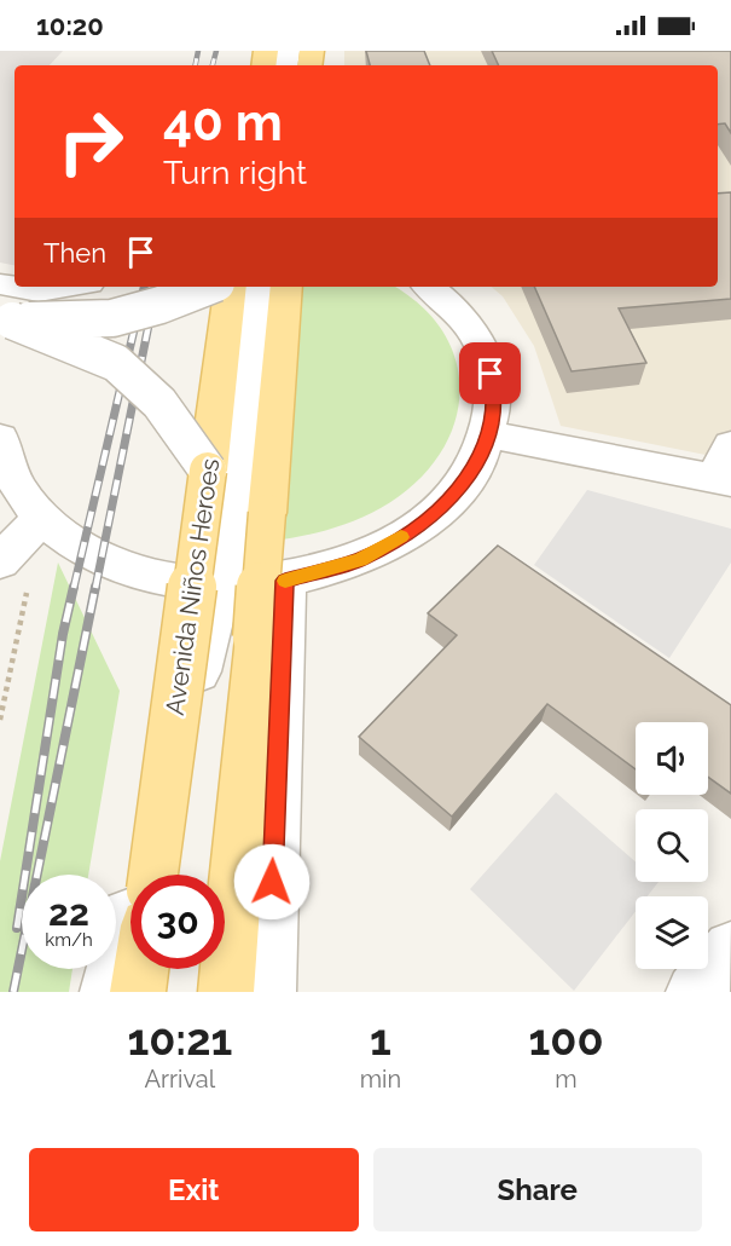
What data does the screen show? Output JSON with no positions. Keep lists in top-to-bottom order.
{
  "streets": {
    "main road": ["Avenida Niños Heroes"]
  },
  "page": {
    "status": "10:20",
    "turn": ["40 m", "Turn right"],
    "then": "Then",
    "speed": "22 km/h",
    "limit": "30",
    "eta": [
      "10:21",
      "Arrival",
      "1",
      "min",
      "100",
      "m"
    ],
    "buttons": ["Exit", "Share"]
  }
}
